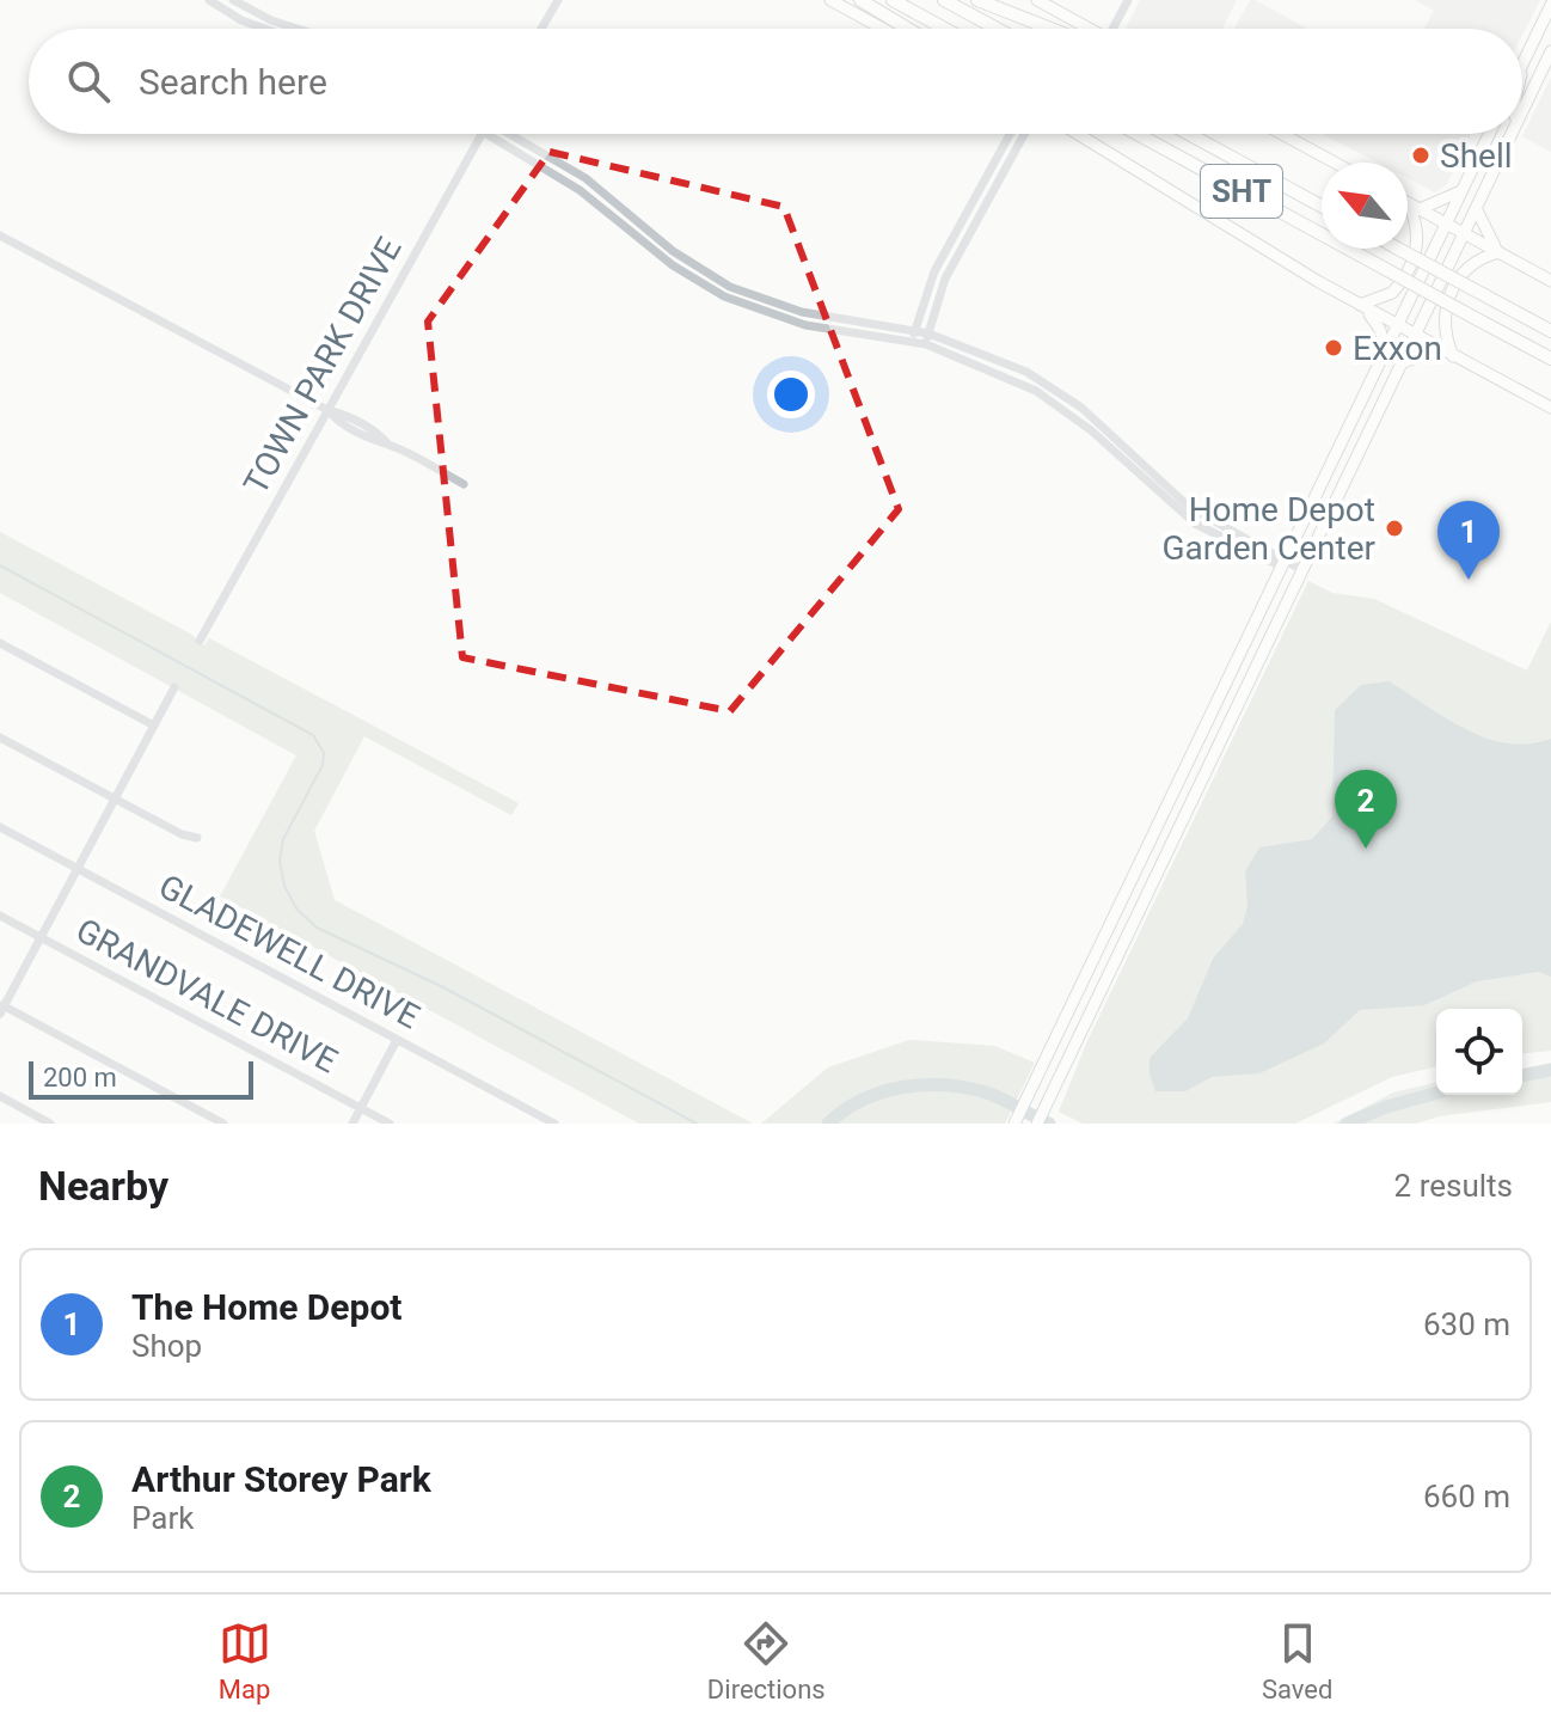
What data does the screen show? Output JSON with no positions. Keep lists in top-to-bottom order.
{
  "streets": {
    "highway": ["SHT"],
    "street": ["TOWN PARK DRIVE", "GLADEWELL DRIVE", "GRANDVALE DRIVE"]
  },
  "places": ["Shell", "Exxon", "Home Depot Garden Center"],
  "scale_bar": "200 m",
  "north": "top left",
  "page": {
    "search": "Search here",
    "pins": ["1", "2"],
    "scale": "200 m",
    "heading": ["Nearby", "2 results"],
    "list": [
      {
        "mark": "1",
        "name": "The Home Depot",
        "note": "Shop",
        "value": "630 m"
      },
      {
        "mark": "2",
        "name": "Arthur Storey Park",
        "note": "Park",
        "value": "660 m"
      }
    ],
    "nav": ["Map", "Directions", "Saved"]
  }
}
